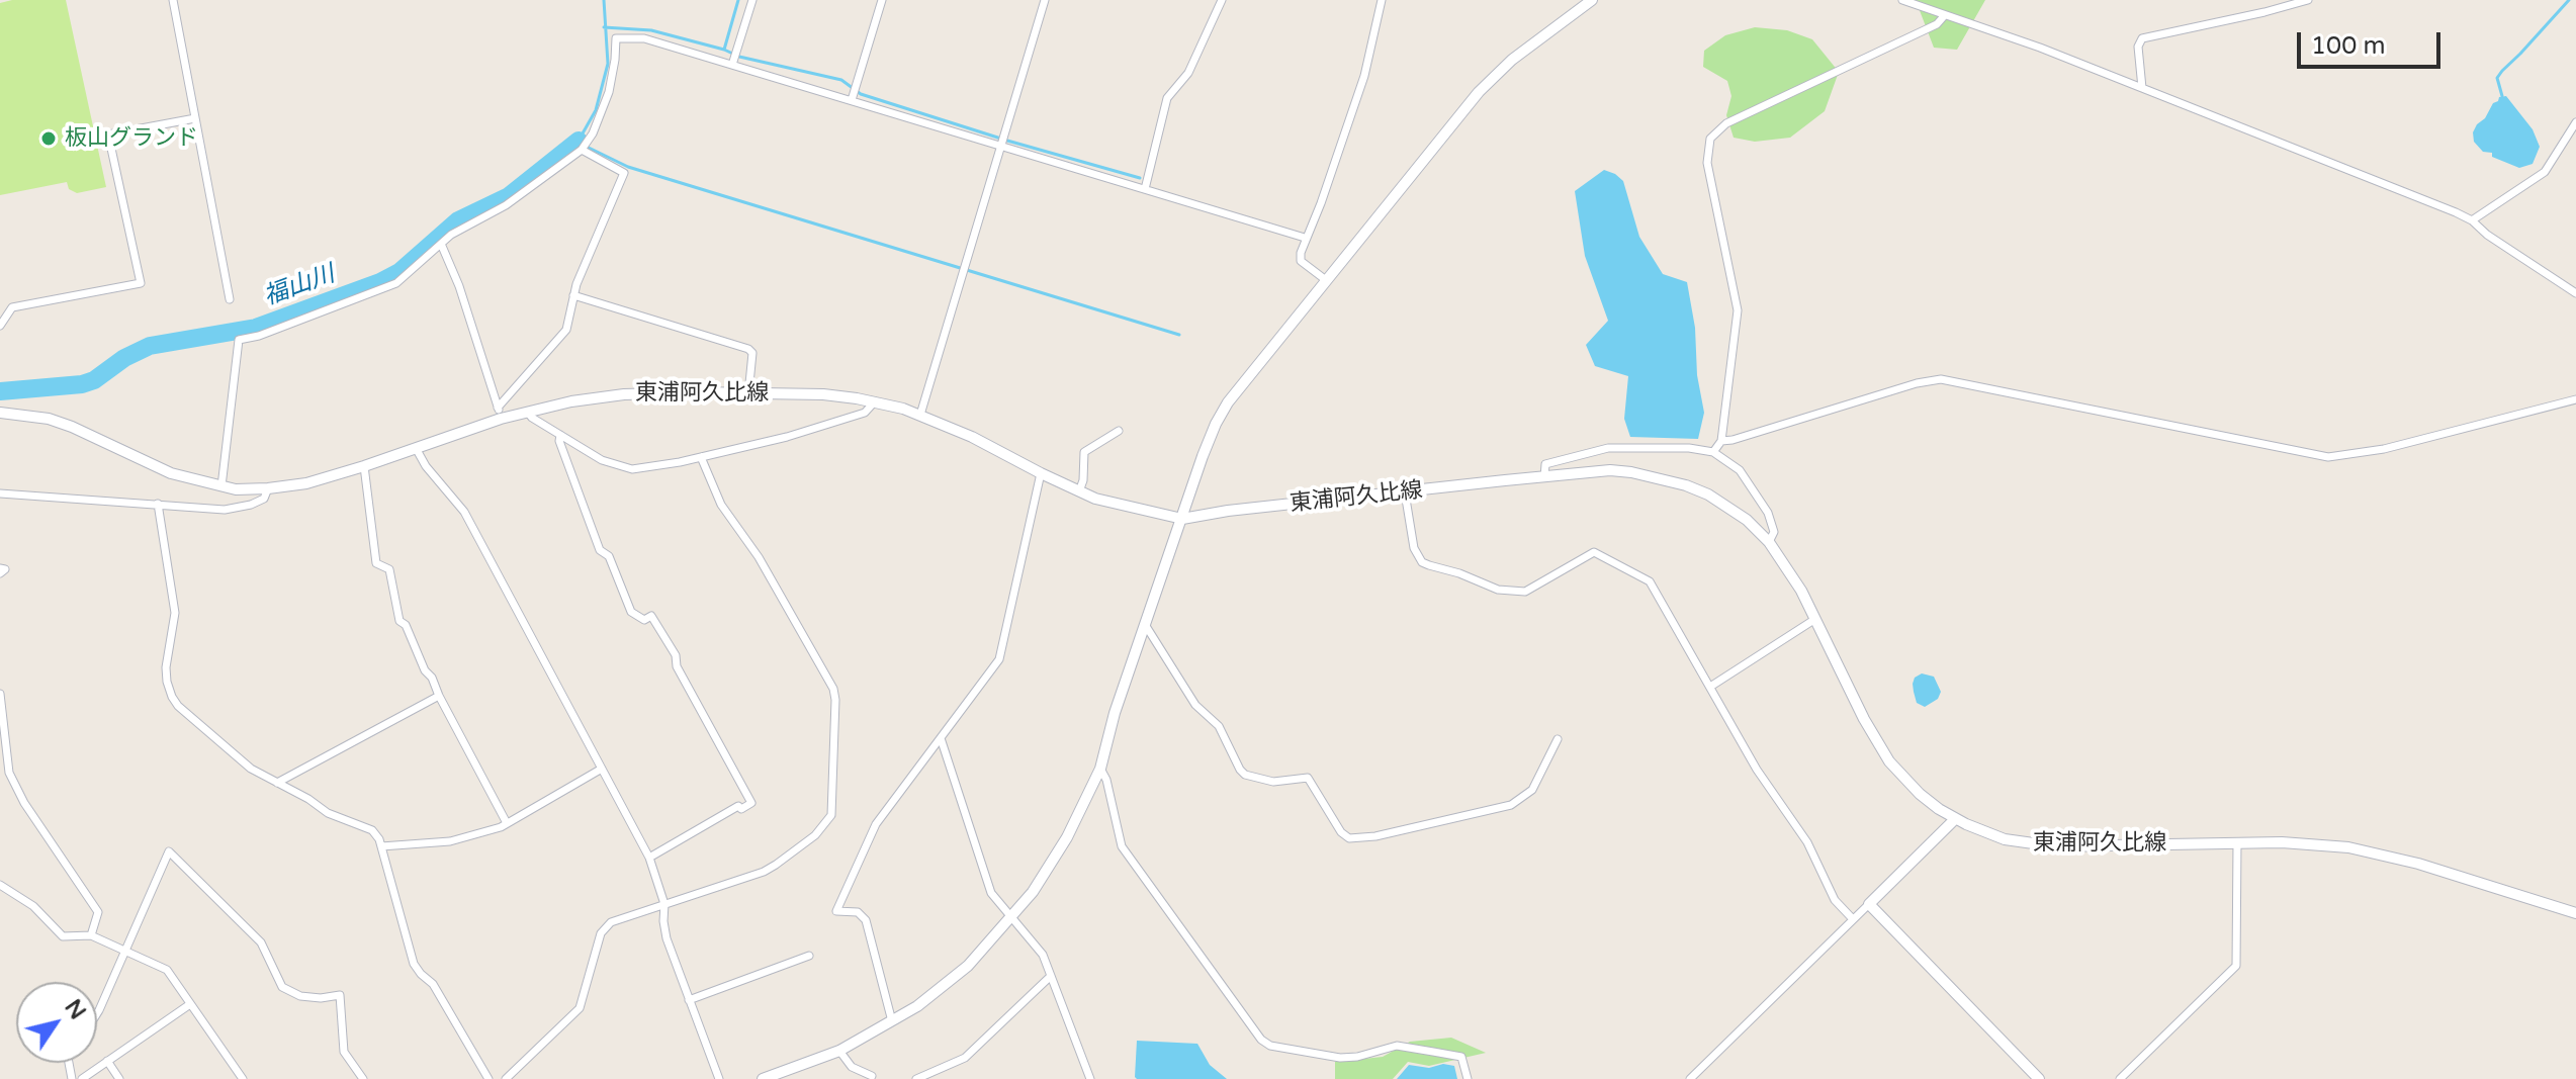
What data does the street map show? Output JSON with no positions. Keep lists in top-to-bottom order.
{
  "streets": {
    "main road": ["東浦阿久比線"]
  },
  "water": ["福山川"],
  "places": ["板山グランド"],
  "scale_bar": "100 m",
  "north": "top right"
}
